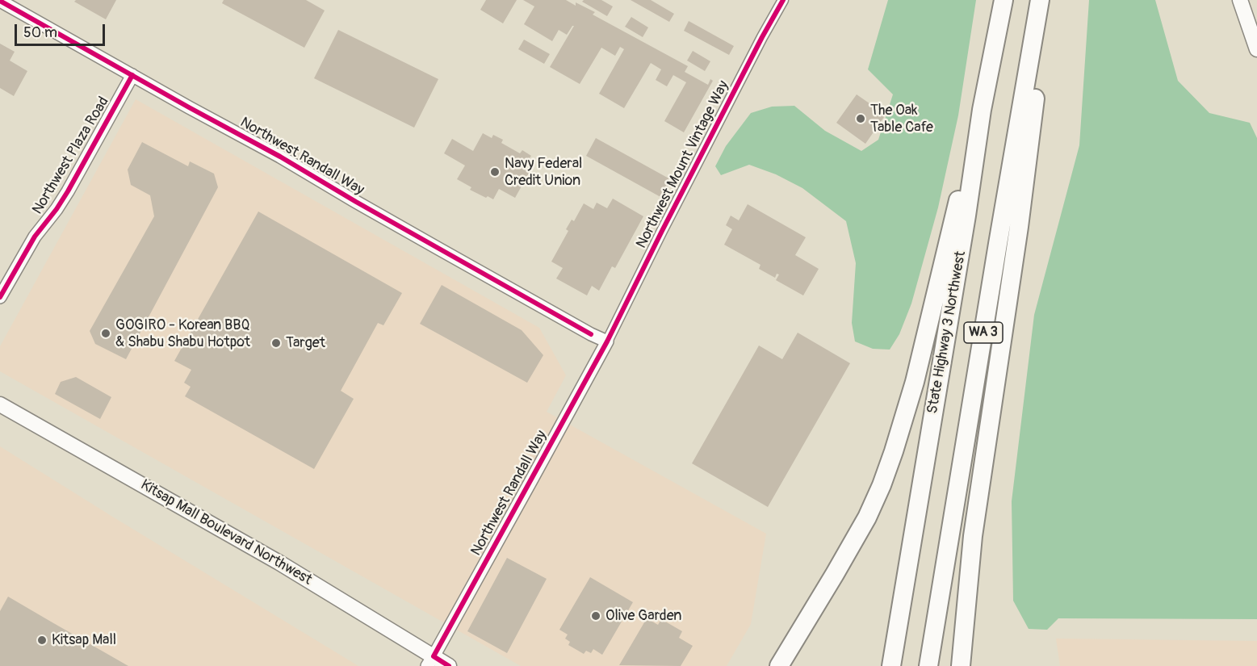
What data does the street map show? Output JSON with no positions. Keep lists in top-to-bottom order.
{
  "streets": {
    "highway": ["State Highway 3 Northwest", "WA 3"],
    "main road": ["Kitsap Mall Boulevard Northwest"],
    "street": ["Northwest Plaza Road", "Northwest Randall Way", "Northwest Mount Vintage Way"]
  },
  "crossings": [
    ["Northwest Plaza Road", "Northwest Randall Way"],
    ["Northwest Randall Way", "Northwest Mount Vintage Way"],
    ["Northwest Randall Way", "Kitsap Mall Boulevard Northwest"]
  ],
  "places": [
    "The Oak Table Cafe",
    "Navy Federal Credit Union",
    "GOGIRO - Korean BBQ & Shabu Shabu Hotpot",
    "Target",
    "Olive Garden",
    "Kitsap Mall"
  ],
  "scale_bar": "50 m"
}
